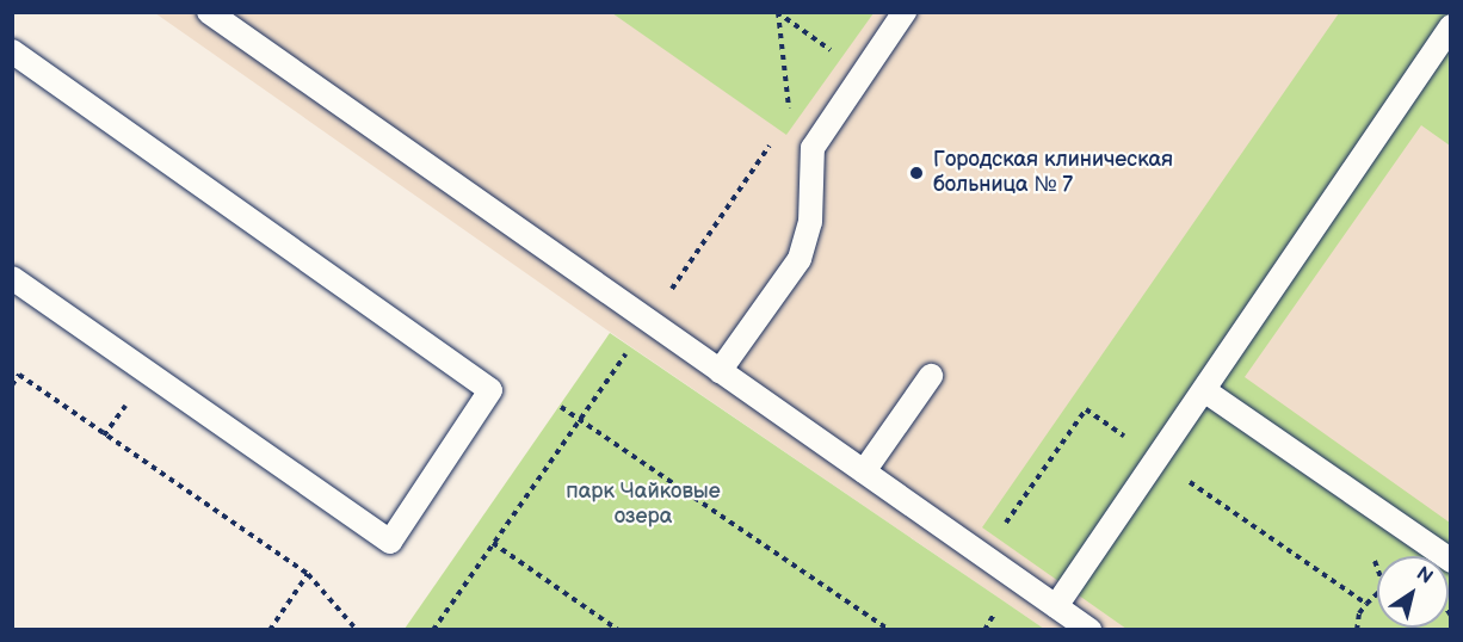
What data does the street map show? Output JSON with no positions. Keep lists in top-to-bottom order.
{
  "parks": ["парк Чайковые озера"],
  "places": ["Городская клиническая больница № 7"],
  "north": "top right"
}
